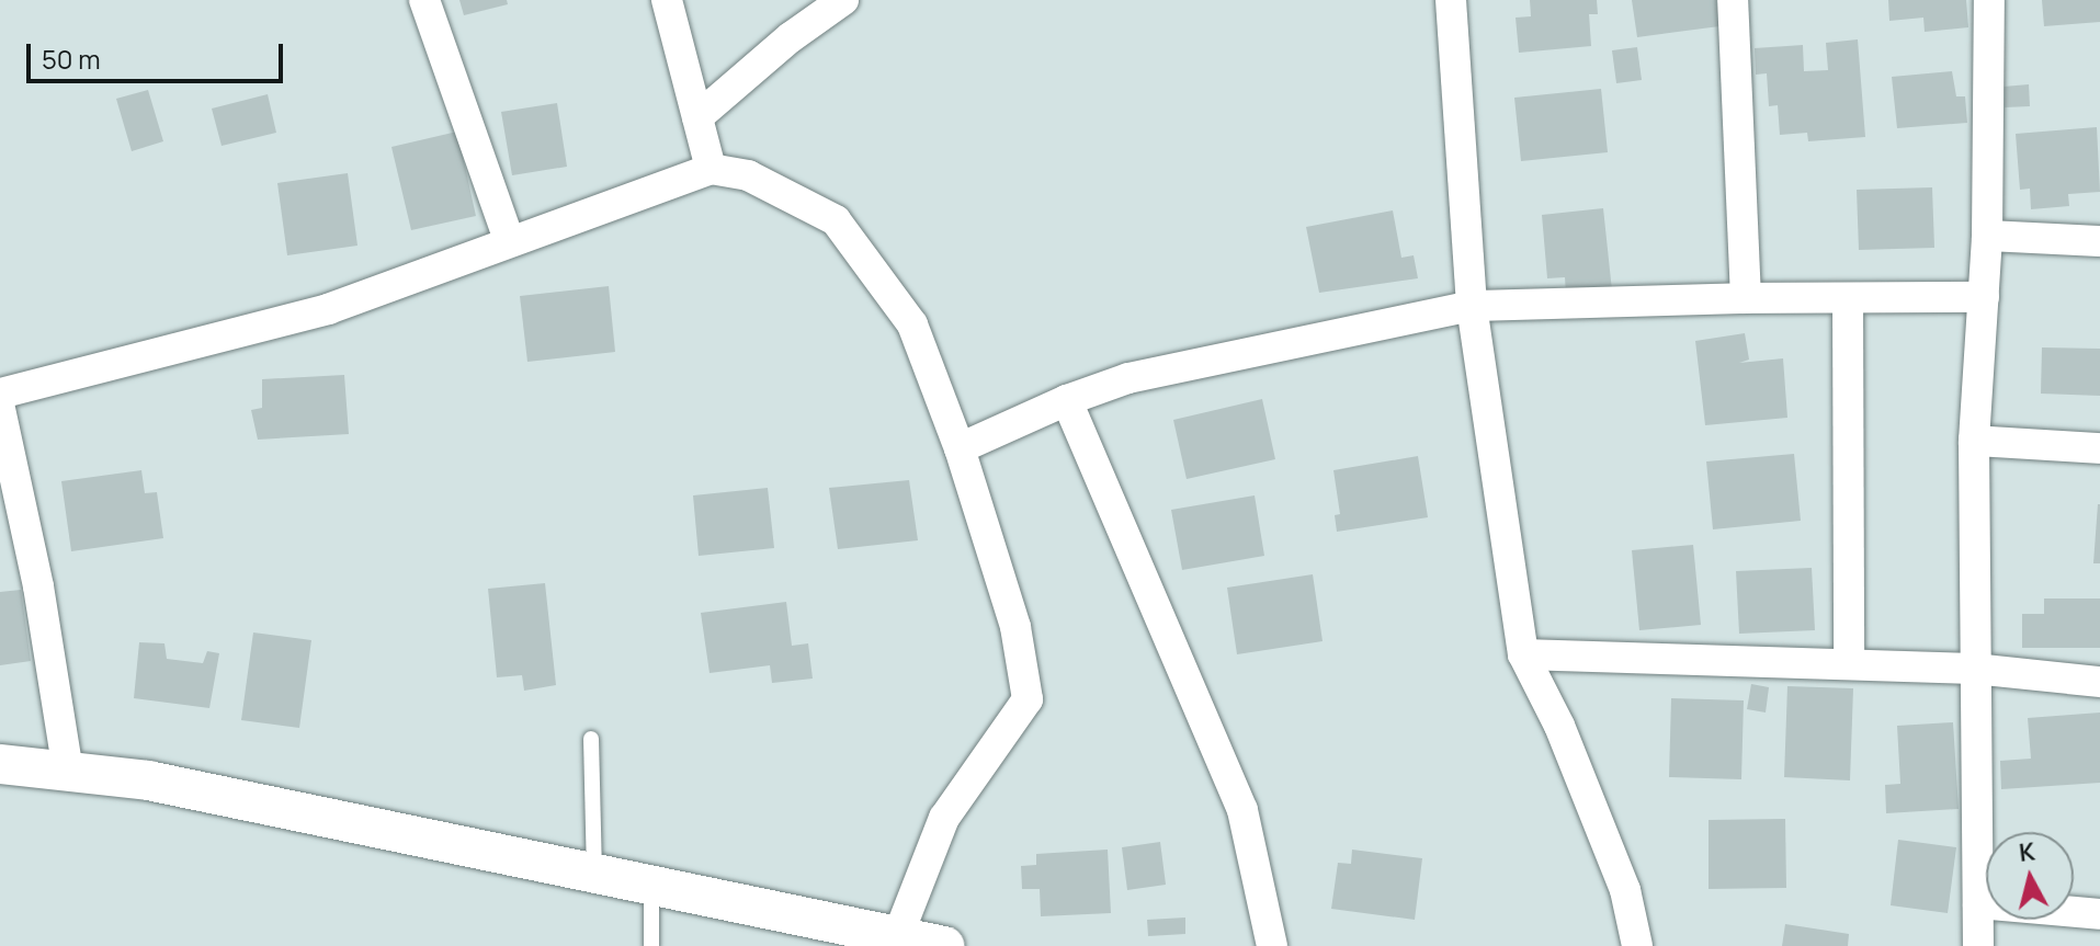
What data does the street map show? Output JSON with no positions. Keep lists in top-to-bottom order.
{
  "scale_bar": "50 m",
  "north": "top"
}
